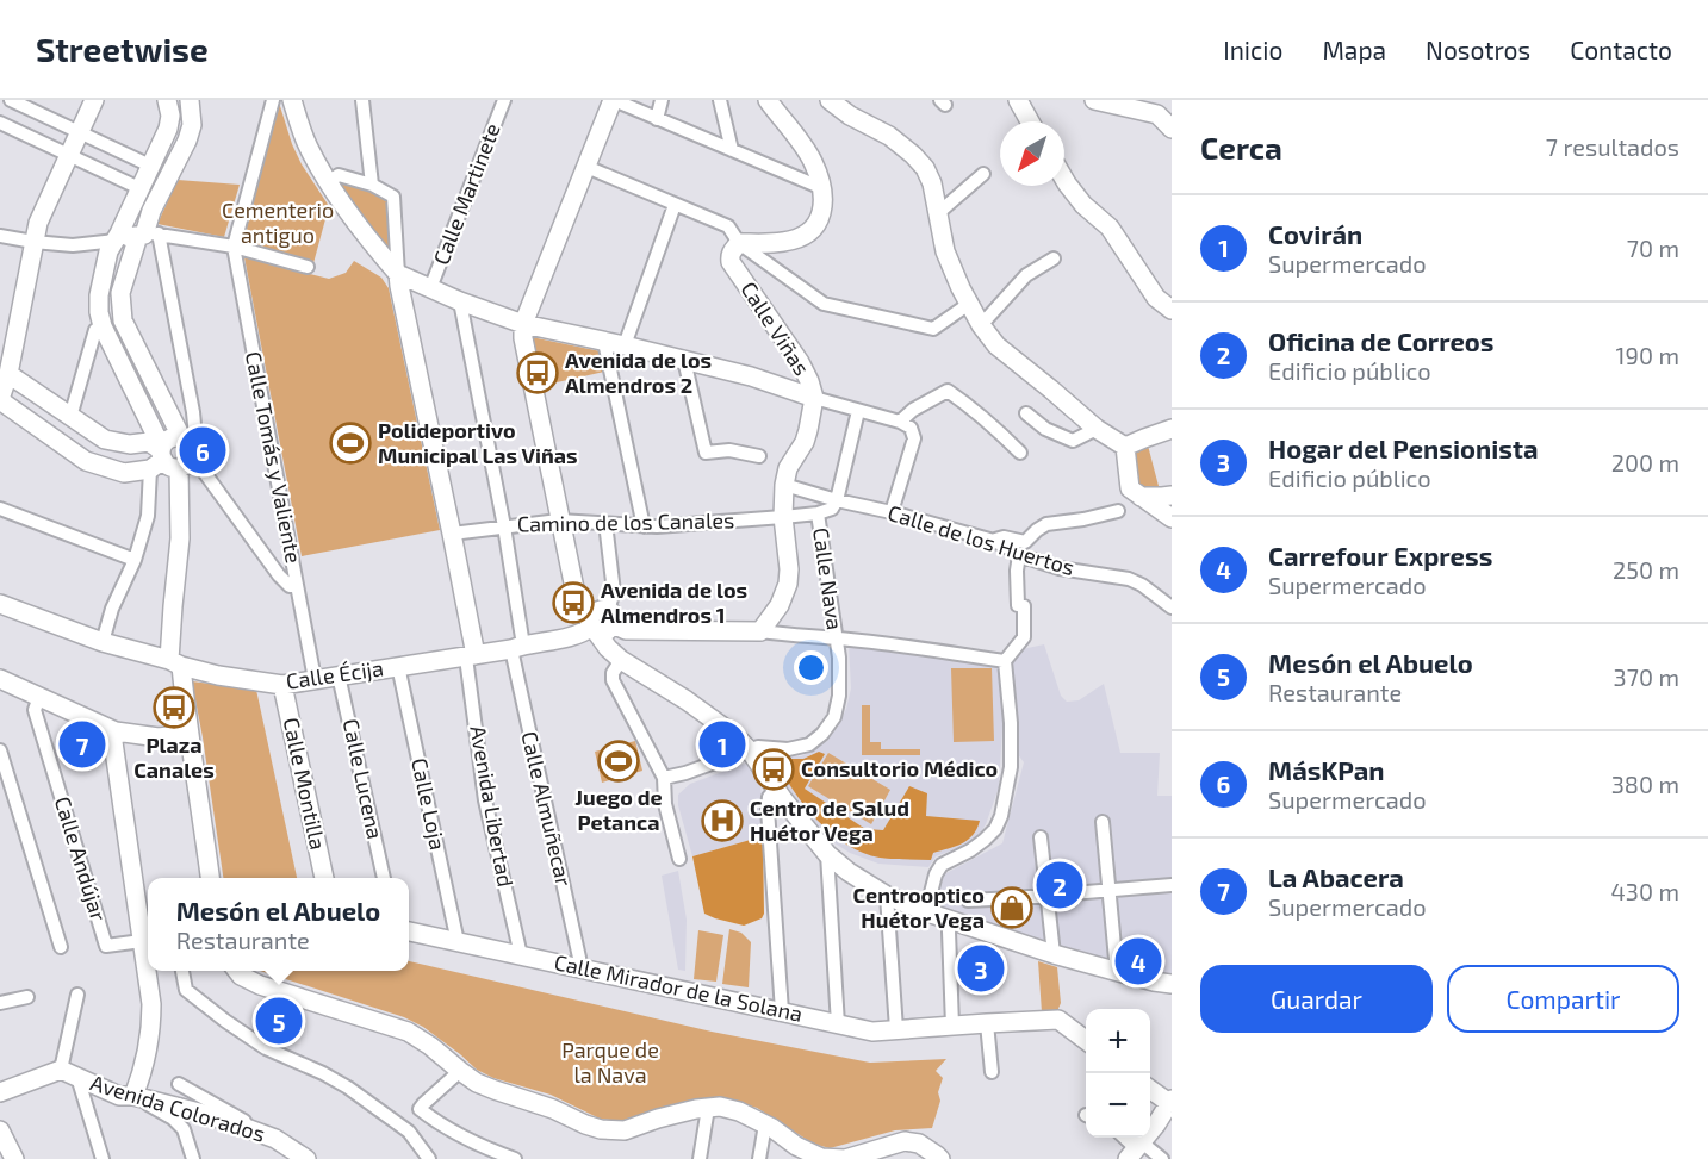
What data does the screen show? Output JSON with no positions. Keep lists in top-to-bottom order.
{
  "streets": {
    "street": [
      "Calle Martinete",
      "Calle Viñas",
      "Calle Tomás y Valiente",
      "Camino de los Canales",
      "Calle de los Huertos",
      "Calle Nava",
      "Calle Écija",
      "Calle Lucena",
      "Calle Montilla",
      "Calle Loja",
      "Avenida Libertad",
      "Calle Almuñecar",
      "Calle Andújar",
      "Calle Mirador de la Solana",
      "Avenida Colorados"
    ]
  },
  "crossings": [
    ["Calle Viñas", "Camino de los Canales"],
    ["Calle Viñas", "Calle de los Huertos"],
    ["Camino de los Canales", "Calle de los Huertos"],
    ["Camino de los Canales", "Calle Nava"],
    ["Camino de los Canales", "Avenida Libertad"],
    ["Camino de los Canales", "Calle Almuñecar"],
    ["Calle Écija", "Calle Lucena"],
    ["Calle Écija", "Calle Montilla"],
    ["Calle Écija", "Calle Loja"],
    ["Calle Écija", "Avenida Libertad"],
    ["Calle Écija", "Calle Almuñecar"],
    ["Calle Loja", "Calle Mirador de la Solana"],
    ["Avenida Libertad", "Calle Mirador de la Solana"],
    ["Calle Almuñecar", "Calle Mirador de la Solana"]
  ],
  "parks": ["Cementerio antiguo", "Parque de la Nava"],
  "places": {
    "bus stop": [
      "Avenida de los Almendros 2",
      "Avenida de los Almendros 1",
      "Plaza Canales",
      "Consultorio Médico"
    ],
    "sports": ["Polideportivo Municipal Las Viñas", "Juego de Petanca"],
    "hospital": ["Centro de Salud Huétor Vega"],
    "shop": ["Centrooptico Huétor Vega"]
  },
  "north": "bottom left",
  "page": {
    "header": "Streetwise",
    "nav": [
      "Inicio",
      "Mapa",
      "Nosotros",
      "Contacto"
    ],
    "heading": ["Cerca", "7 resultados"],
    "list": [
      {
        "mark": "1",
        "name": "Covirán",
        "note": "Supermercado",
        "value": "70 m"
      },
      {
        "mark": "2",
        "name": "Oficina de Correos",
        "note": "Edificio público",
        "value": "190 m"
      },
      {
        "mark": "3",
        "name": "Hogar del Pensionista",
        "note": "Edificio público",
        "value": "200 m"
      },
      {
        "mark": "4",
        "name": "Carrefour Express",
        "note": "Supermercado",
        "value": "250 m"
      },
      {
        "mark": "5",
        "name": "Mesón el Abuelo",
        "note": "Restaurante",
        "value": "370 m"
      },
      {
        "mark": "6",
        "name": "MásKPan",
        "note": "Supermercado",
        "value": "380 m"
      },
      {
        "mark": "7",
        "name": "La Abacera",
        "note": "Supermercado",
        "value": "430 m"
      }
    ],
    "pins": [
      "6",
      "1",
      "7",
      "2",
      "4",
      "3",
      "5"
    ],
    "popup": ["Mesón el Abuelo", "Restaurante"],
    "buttons": ["Guardar", "Compartir"],
    "map_buttons": ["+", "−"]
  }
}
